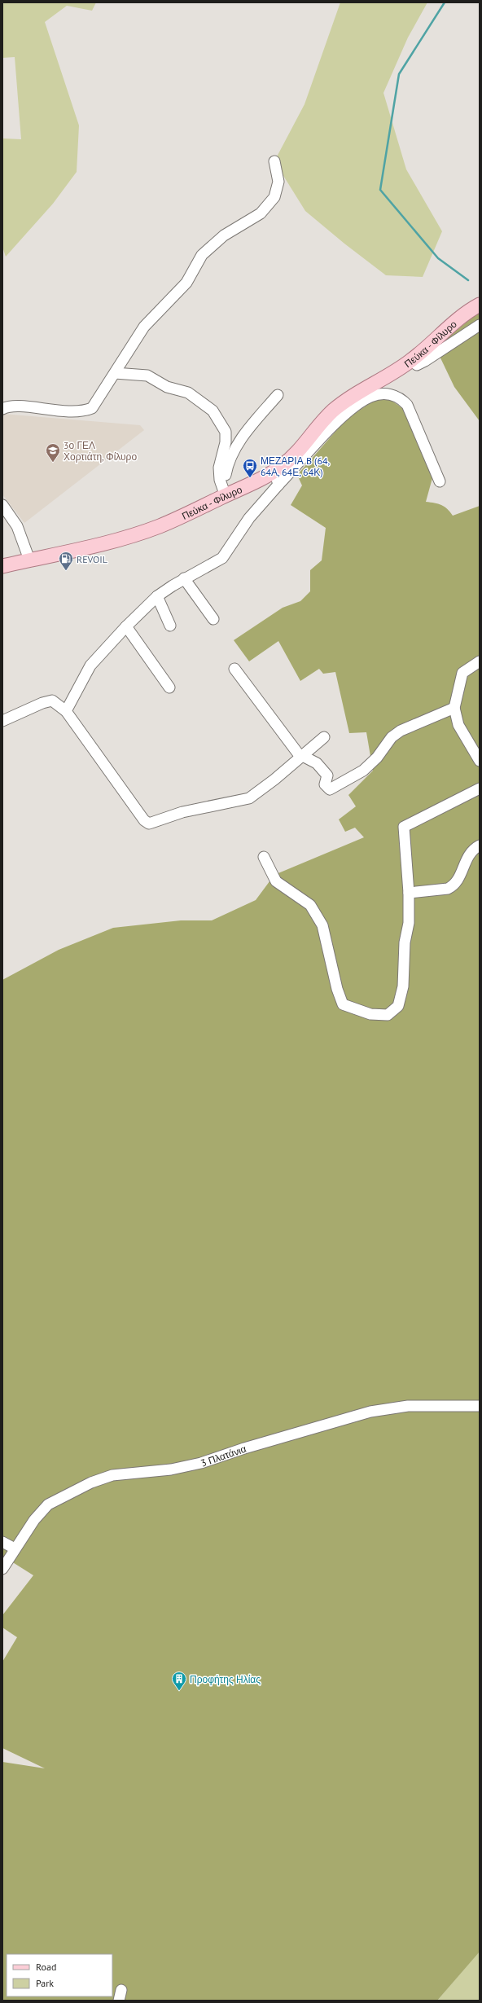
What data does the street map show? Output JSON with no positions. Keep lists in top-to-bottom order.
{
  "streets": {
    "main road": ["Πεύκα - Φίλυρο"],
    "street": ["3 Πλατάνια"]
  },
  "places": {
    "school or university": ["3ο ΓΕΛ Χορτιάτη, Φίλυρο"],
    "bus stop": ["ΜΕΖΑΡΙΑ B (64, 64Α, 64Ε, 64Κ)"],
    "fuel station": ["REVOIL"],
    "building": ["Προφήτης Ηλίας"]
  },
  "legend": ["Road", "Park"]
}
